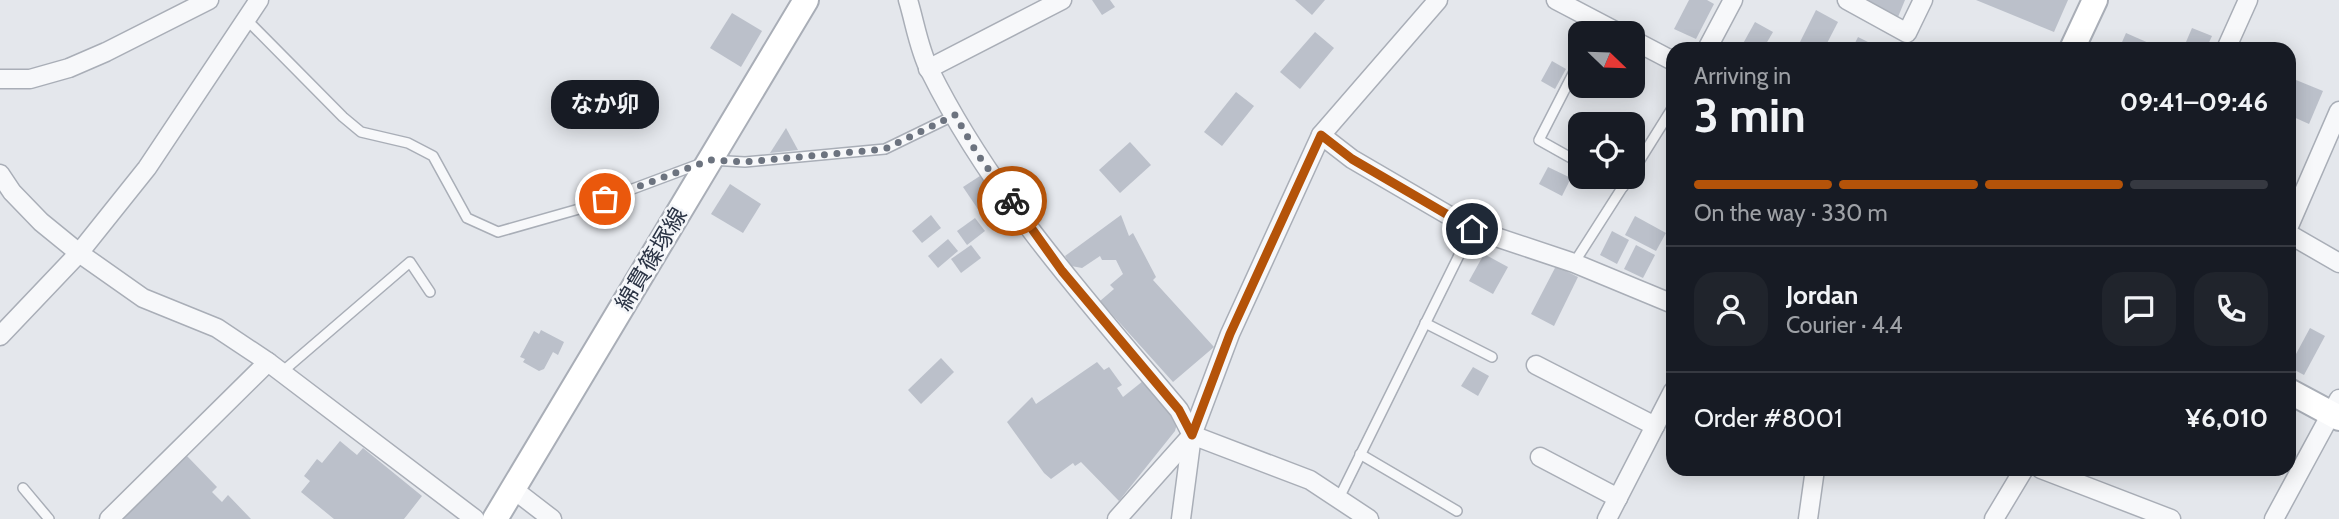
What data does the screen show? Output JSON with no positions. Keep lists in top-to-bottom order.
{
  "streets": {
    "main road": ["綿貫篠塚線"]
  },
  "places": ["なか卯"],
  "north": "bottom right",
  "page": {
    "heading": ["3 min", "Arriving in", "09:41–09:46"],
    "panel": [
      "Jordan",
      "Courier · 4.4",
      "Order #8001",
      "¥6,010"
    ],
    "bubble": "なか卯",
    "bar": "On the way · 330 m"
  }
}
